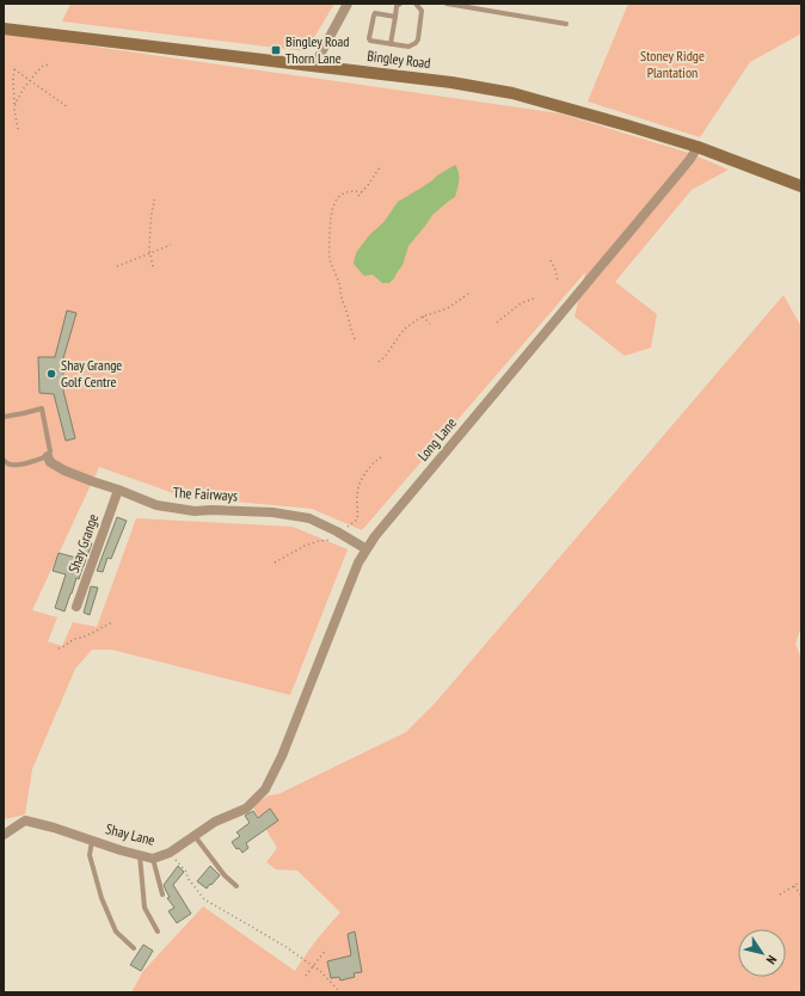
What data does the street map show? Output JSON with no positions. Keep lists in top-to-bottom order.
{
  "streets": {
    "main road": ["Bingley Road"],
    "street": [
      "Long Lane",
      "The Fairways",
      "Shay Grange",
      "Shay Lane"
    ]
  },
  "crossings": [
    ["Bingley Road", "Long Lane"],
    ["Long Lane", "The Fairways"],
    ["Long Lane", "Shay Lane"],
    ["The Fairways", "Shay Grange"]
  ],
  "parks": ["Stoney Ridge Plantation"],
  "places": {
    "transit": ["Bingley Road Thorn Lane"],
    "other": ["Shay Grange Golf Centre"]
  },
  "north": "bottom right"
}
